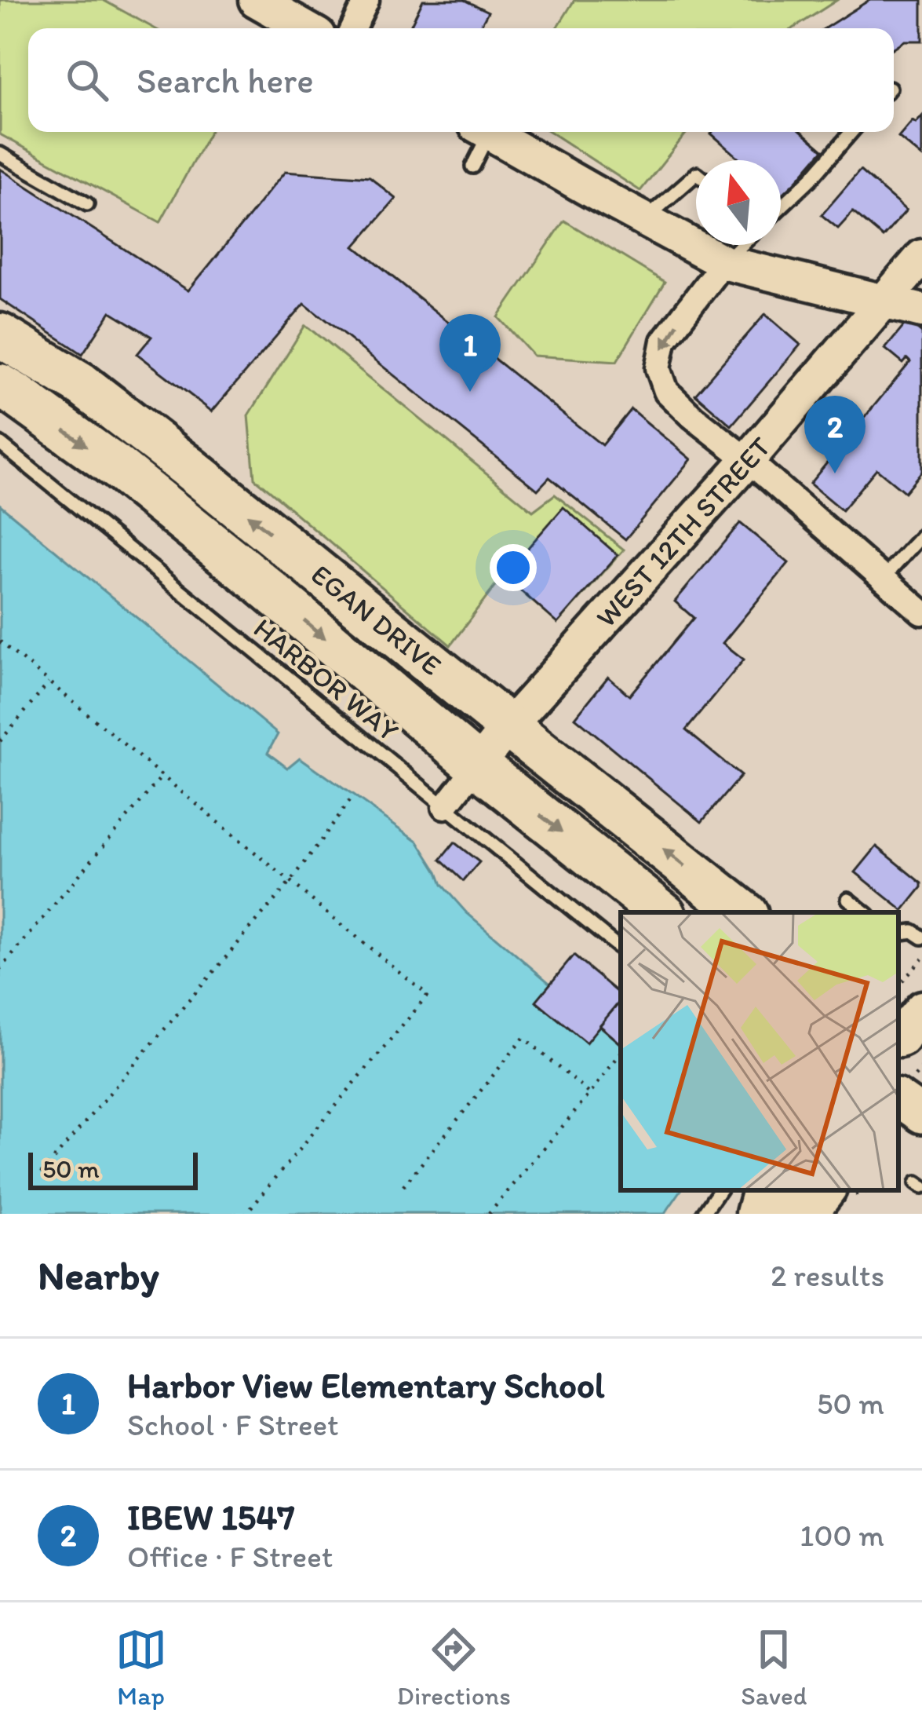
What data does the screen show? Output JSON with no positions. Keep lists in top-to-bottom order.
{
  "streets": {
    "highway": ["EGAN DRIVE"],
    "main road": ["WEST 12TH STREET"],
    "lane": ["HARBOR WAY"]
  },
  "crossings": [
    ["WEST 12TH STREET", "EGAN DRIVE"],
    ["WEST 12TH STREET", "HARBOR WAY"]
  ],
  "scale_bar": "50 m",
  "north": "top",
  "page": {
    "search": "Search here",
    "pins": ["1", "2"],
    "scale": "50 m",
    "heading": ["Nearby", "2 results"],
    "list": [
      {
        "mark": "1",
        "name": "Harbor View Elementary School",
        "note": "School · F Street",
        "value": "50 m"
      },
      {
        "mark": "2",
        "name": "IBEW 1547",
        "note": "Office · F Street",
        "value": "100 m"
      }
    ],
    "nav": ["Map", "Directions", "Saved"]
  }
}
